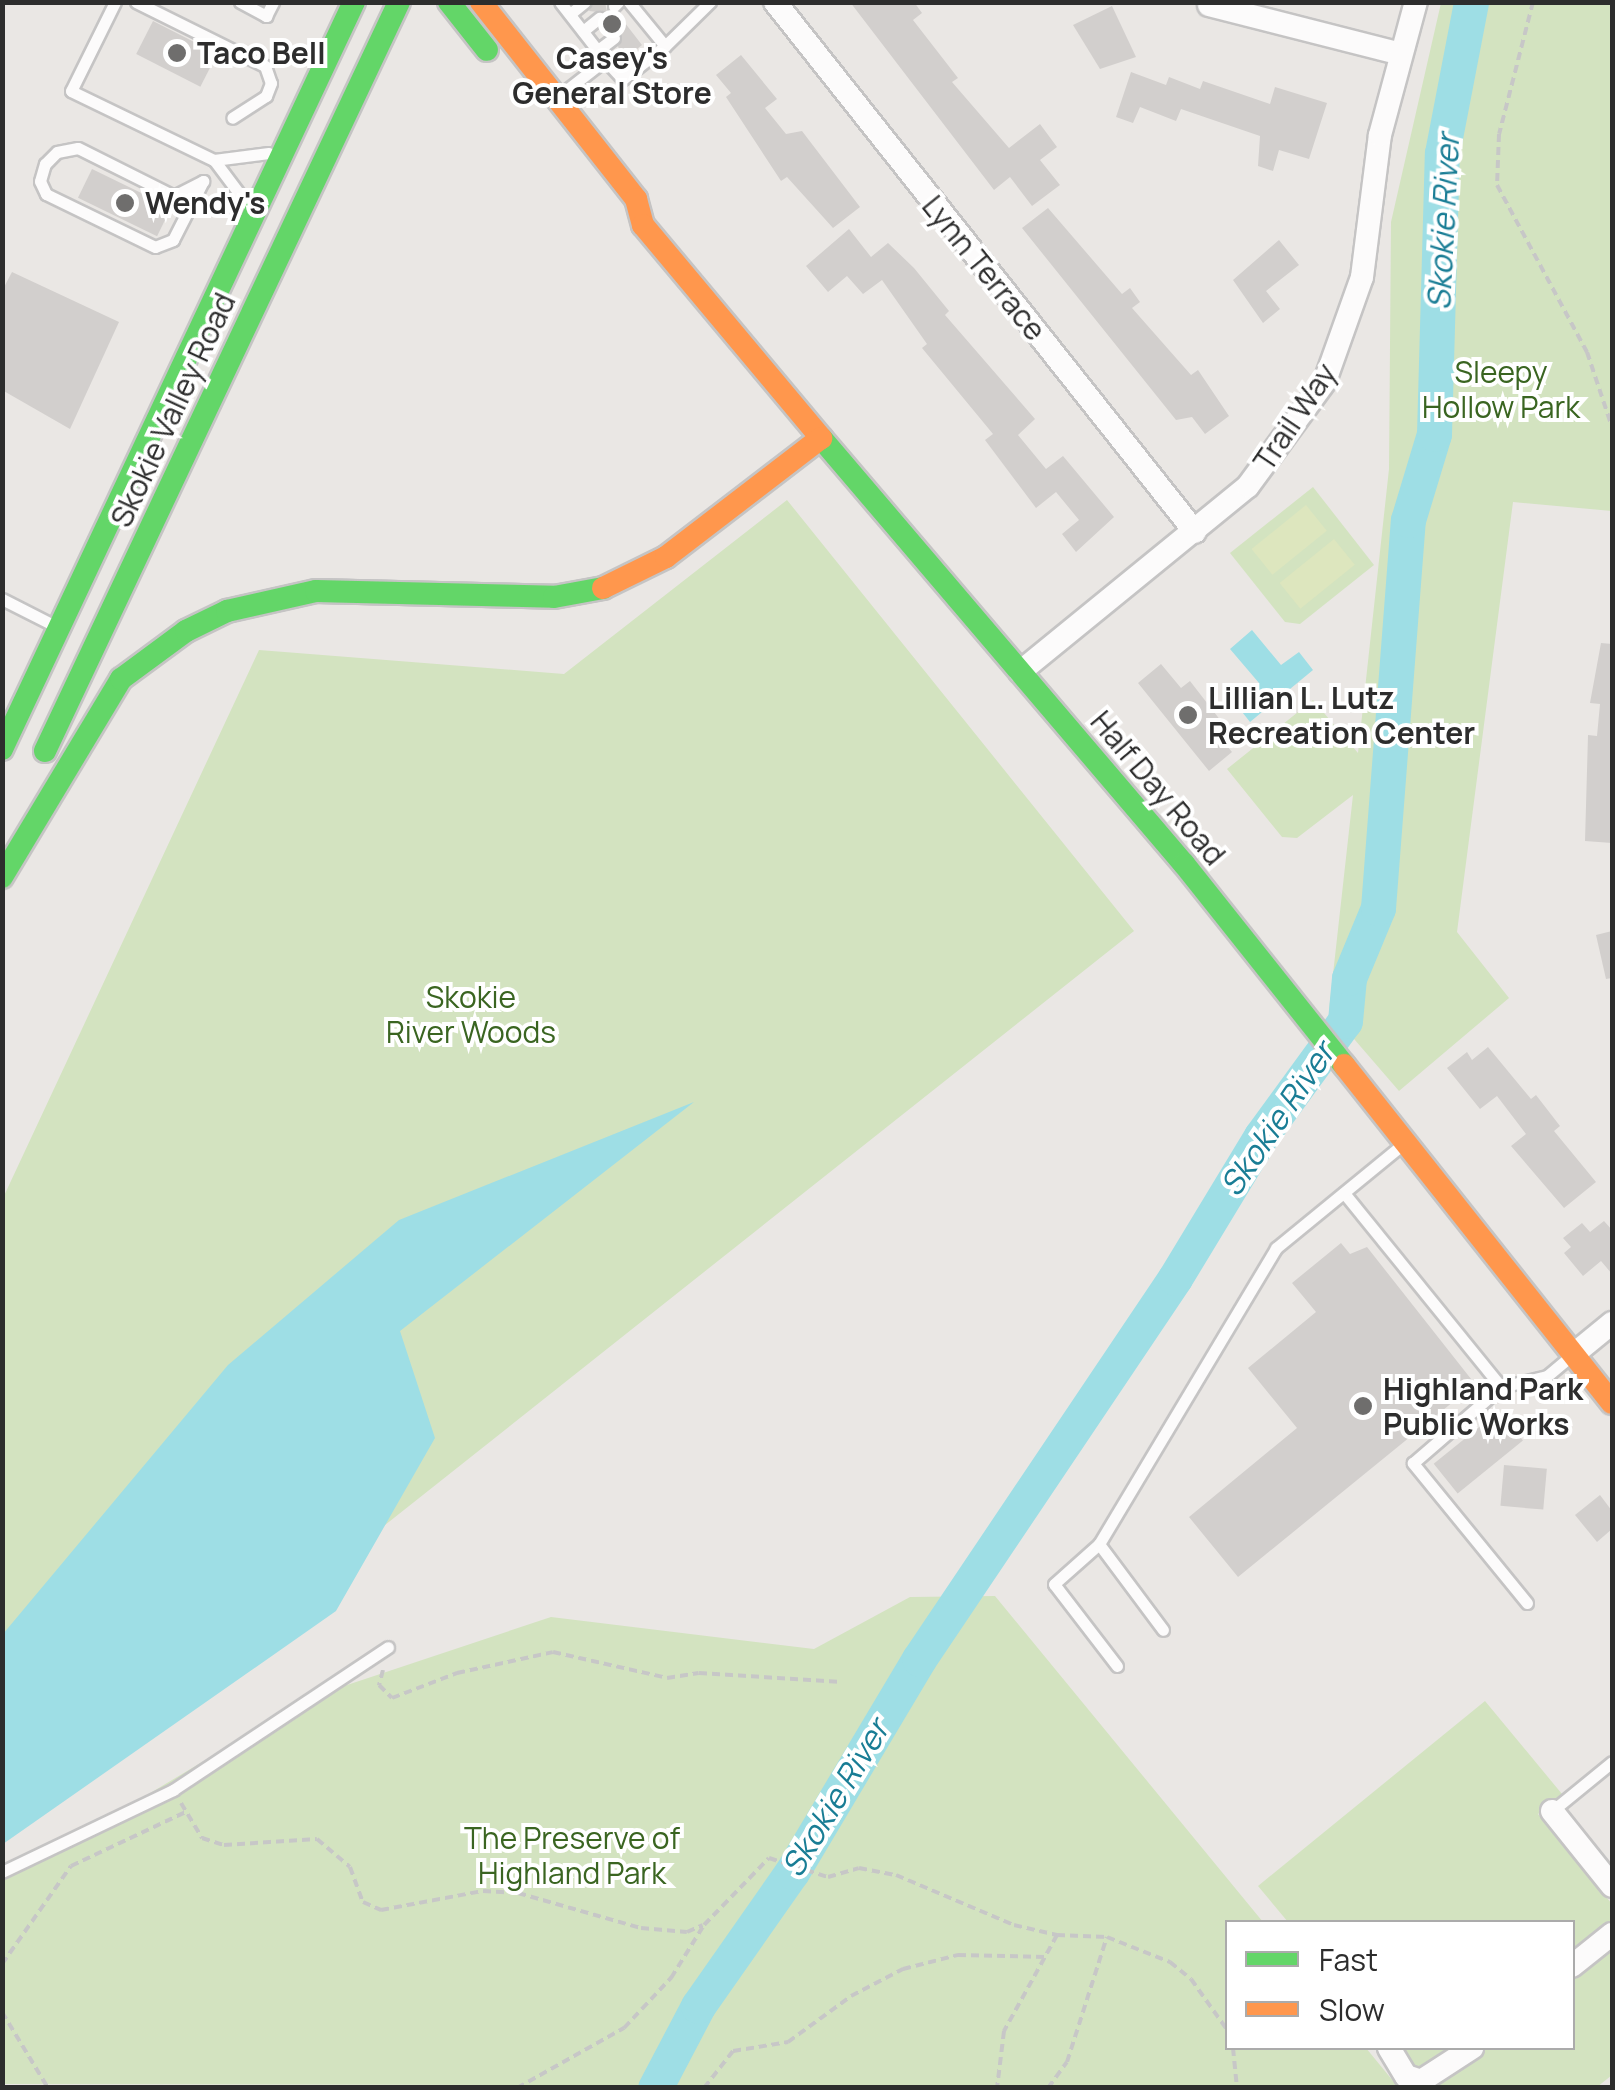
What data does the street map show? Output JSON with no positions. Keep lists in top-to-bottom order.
{
  "streets": {
    "main road": ["Skokie Valley Road", "Half Day Road"],
    "street": ["Lynn Terrace", "Trail Way"]
  },
  "crossings": [
    ["Lynn Terrace", "Trail Way"],
    ["Trail Way", "Half Day Road"]
  ],
  "water": ["Skokie River"],
  "parks": ["Sleepy Hollow Park", "Skokie River Woods", "The Preserve of Highland Park"],
  "places": [
    "Casey's General Store",
    "Taco Bell",
    "Wendy's",
    "Lillian L. Lutz Recreation Center",
    "Highland Park Public Works"
  ],
  "legend": ["Fast", "Slow"]
}
